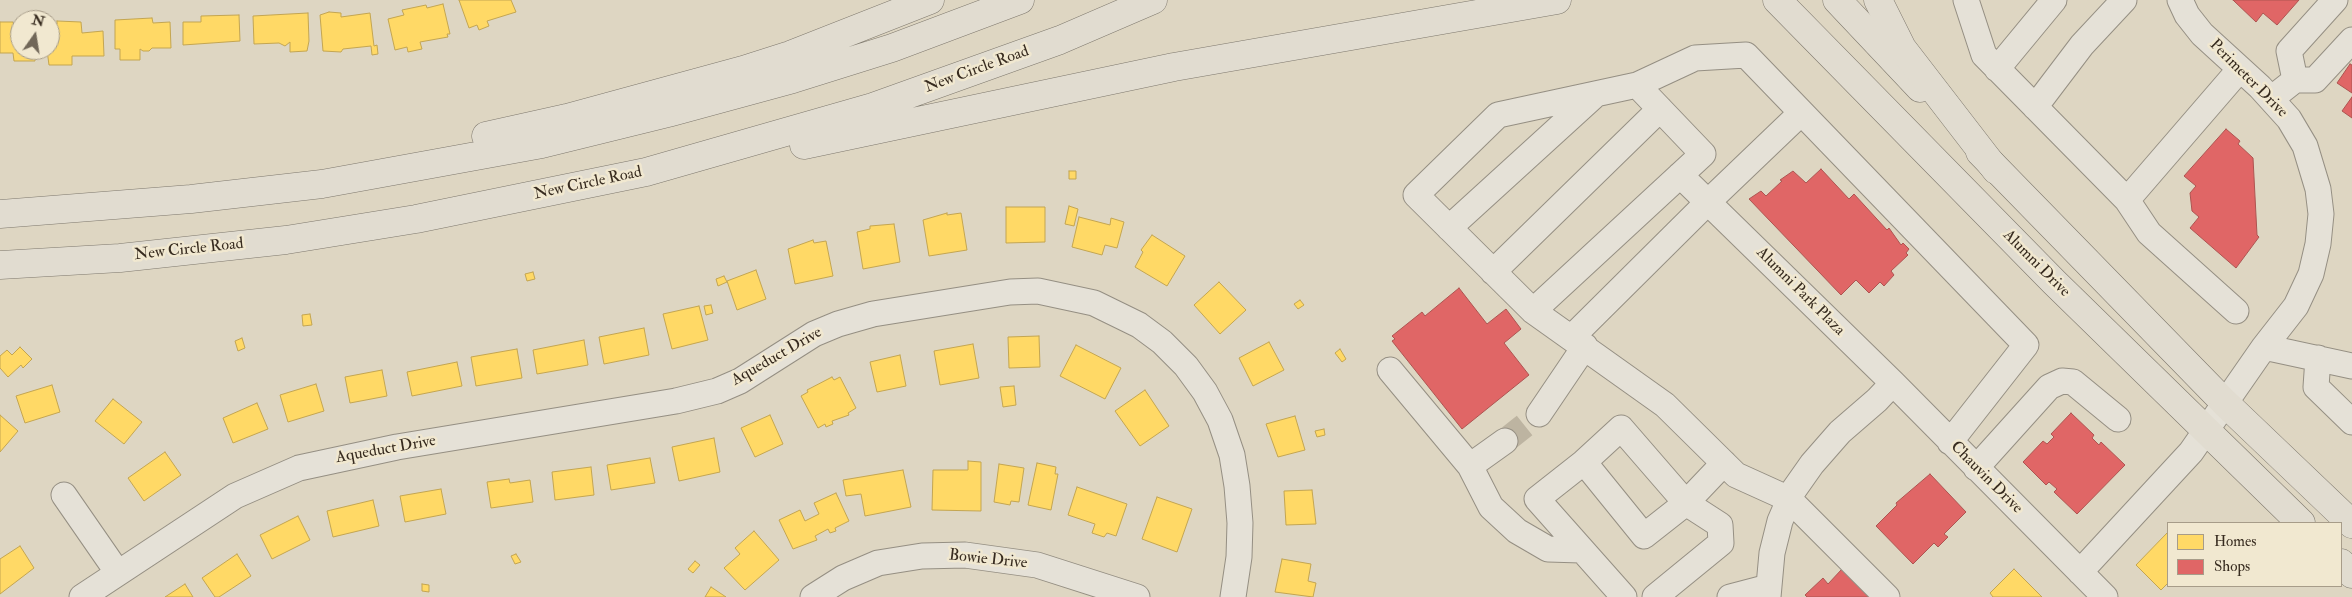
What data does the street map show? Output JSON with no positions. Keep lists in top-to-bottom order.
{
  "streets": {
    "main road": ["New Circle Road", "Alumni Drive"],
    "street": [
      "Perimeter Drive",
      "Alumni Park Plaza",
      "Aqueduct Drive",
      "Chauvin Drive",
      "Bowie Drive"
    ]
  },
  "crossings": [
    ["Alumni Park Plaza", "Chauvin Drive"]
  ],
  "legend": ["Homes", "Shops"],
  "north": "top"
}
